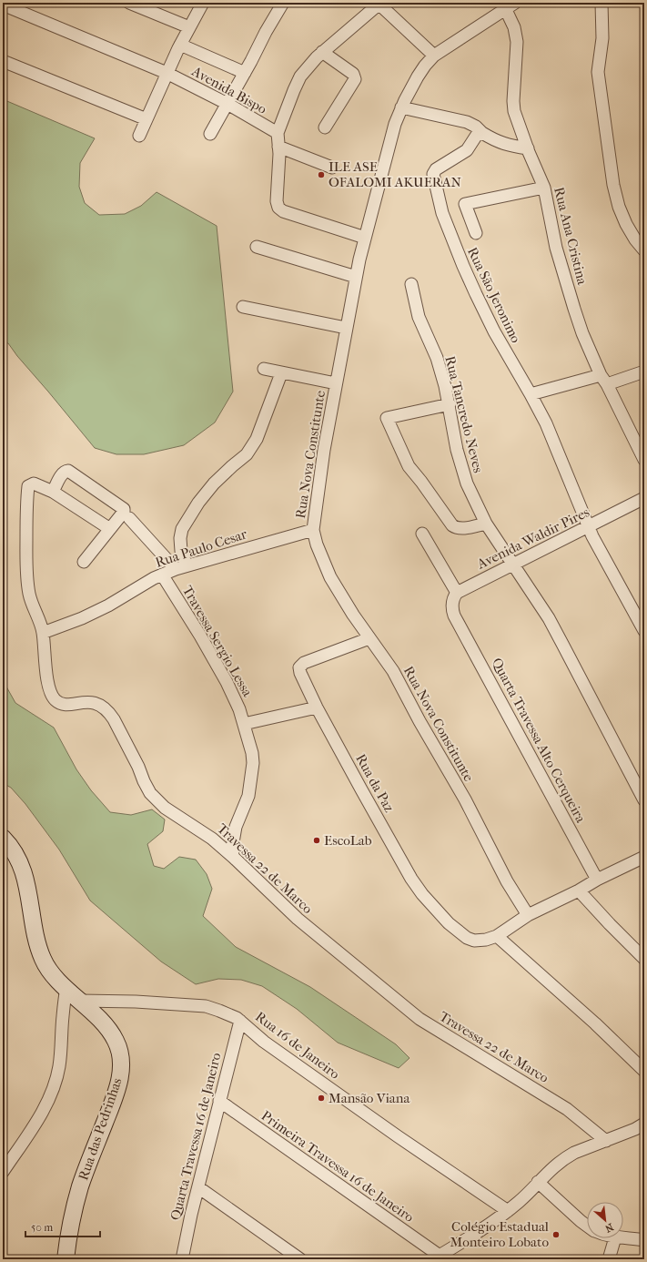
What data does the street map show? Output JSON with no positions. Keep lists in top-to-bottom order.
{
  "streets": {
    "main road": ["Rua das Pedrinhas"],
    "street": [
      "Avenida Bispo",
      "Rua Ana Cristina",
      "Rua São Jeronimo",
      "Rua Tancredo Neves",
      "Rua Nova Constitunte",
      "Avenida Waldir Pires",
      "Rua Paulo Cesar",
      "Travessa Sergio Lessa",
      "Quarta Travessa Alto Cerqueira",
      "Rua da Paz",
      "Travessa 22 de Marco",
      "Rua 16 de Janeiro",
      "Quarta Travessa 16 de Janeiro",
      "Primeira Travessa 16 de Janeiro"
    ]
  },
  "crossings": [
    ["Rua Ana Cristina", "Rua Nova Constitunte"],
    ["Rua São Jeronimo", "Avenida Waldir Pires"],
    ["Rua Tancredo Neves", "Avenida Waldir Pires"],
    ["Rua Nova Constitunte", "Rua Paulo Cesar"],
    ["Rua Nova Constitunte", "Rua da Paz"],
    ["Avenida Waldir Pires", "Quarta Travessa Alto Cerqueira"],
    ["Rua Paulo Cesar", "Travessa Sergio Lessa"],
    ["Rua Paulo Cesar", "Travessa 22 de Marco"],
    ["Travessa Sergio Lessa", "Travessa 22 de Marco"],
    ["Rua 16 de Janeiro", "Rua das Pedrinhas"],
    ["Rua 16 de Janeiro", "Quarta Travessa 16 de Janeiro"],
    ["Quarta Travessa 16 de Janeiro", "Primeira Travessa 16 de Janeiro"]
  ],
  "places": [
    "ILE ASE OFALOMI AKUERAN",
    "EscoLab",
    "Mansão Viana",
    "Colégio Estadual Monteiro Lobato"
  ],
  "scale_bar": "50 m",
  "north": "bottom right"
}
